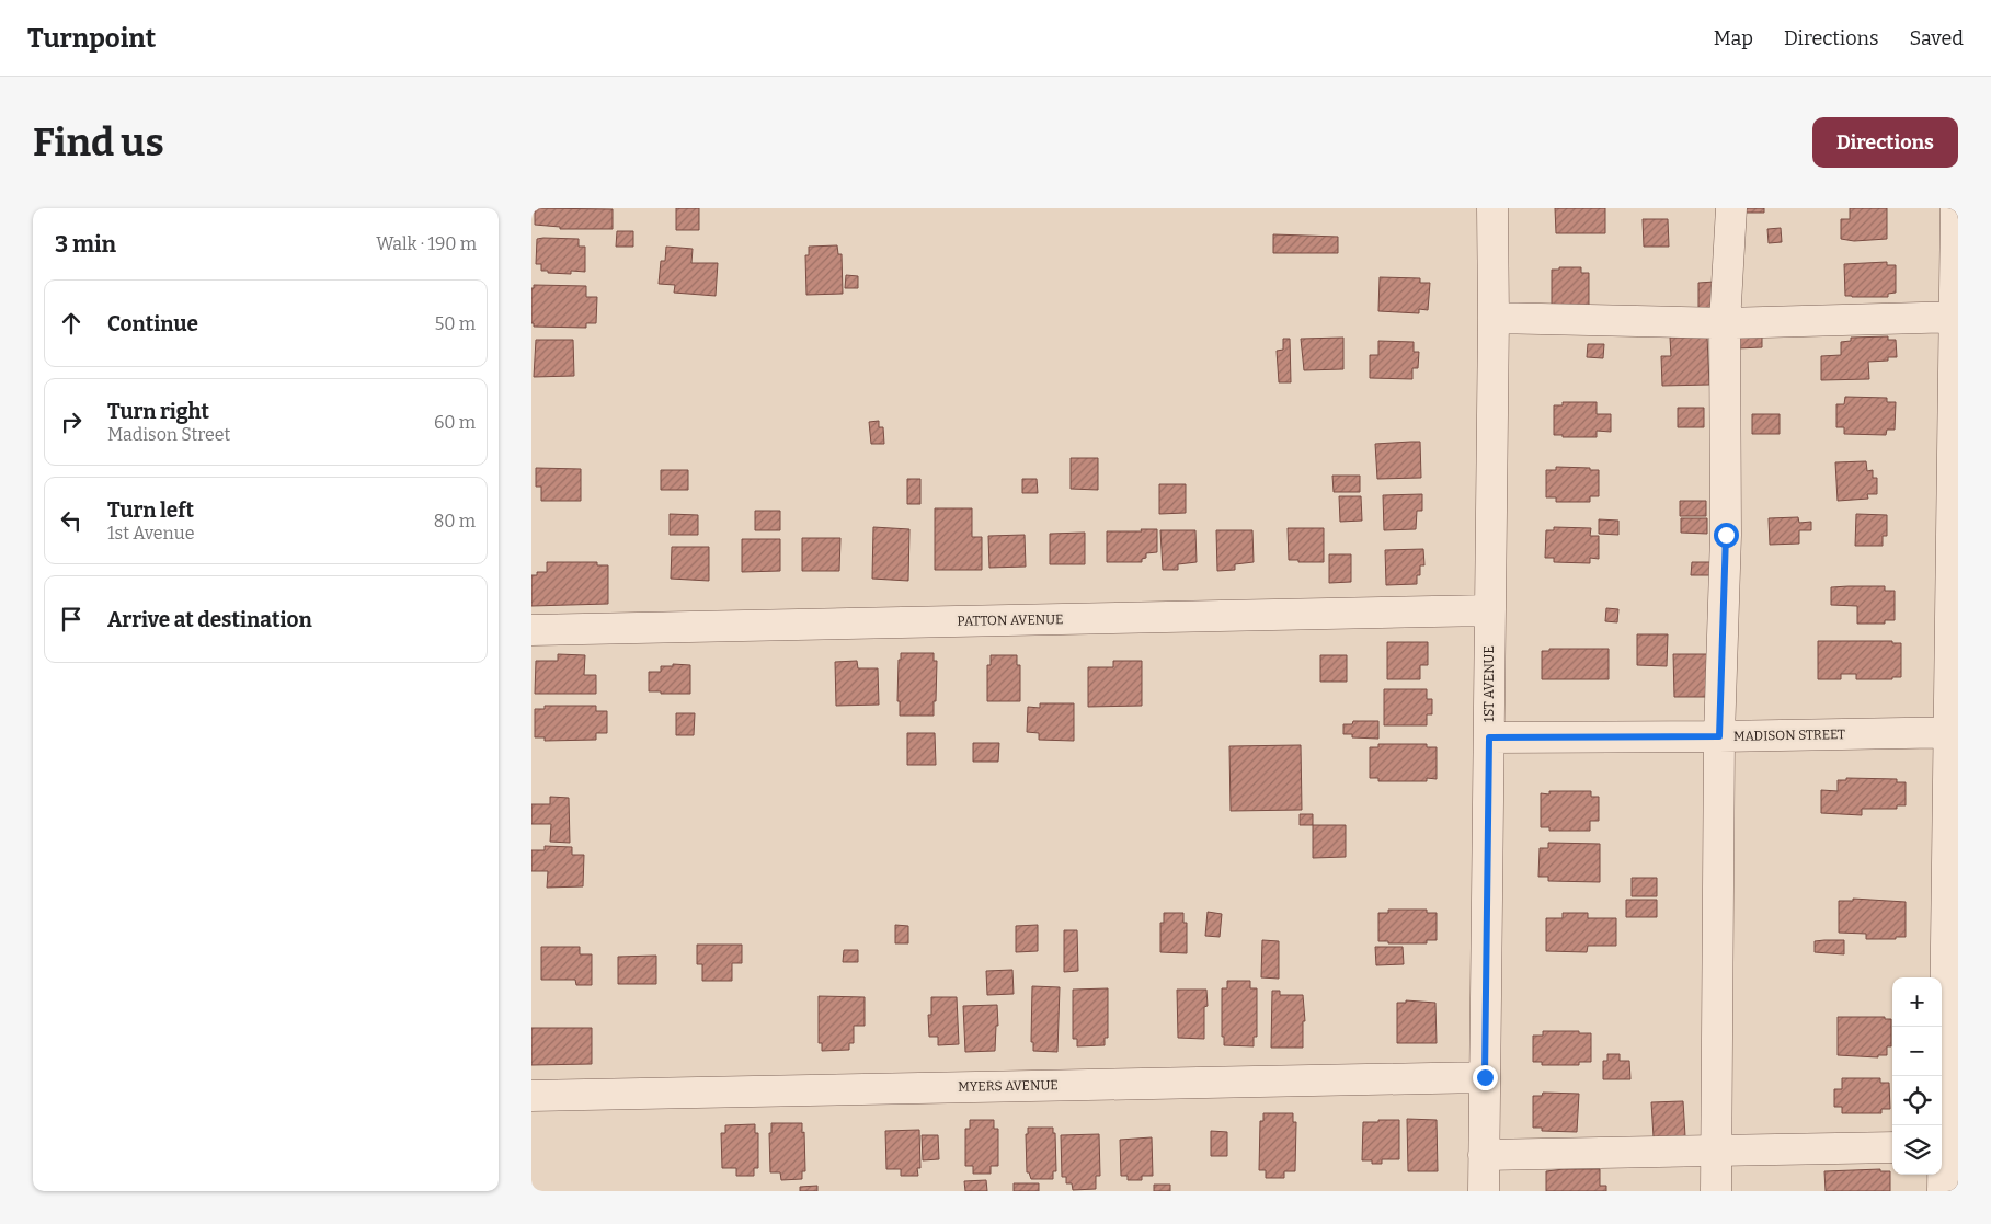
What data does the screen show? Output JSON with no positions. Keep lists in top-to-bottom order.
{
  "streets": {
    "street": [
      "PATTON AVENUE",
      "1ST AVENUE",
      "MADISON STREET",
      "MYERS AVENUE"
    ]
  },
  "crossings": [
    ["PATTON AVENUE", "1ST AVENUE"],
    ["1ST AVENUE", "MADISON STREET"],
    ["1ST AVENUE", "MYERS AVENUE"]
  ],
  "page": {
    "header": "Turnpoint",
    "nav": ["Map", "Directions", "Saved"],
    "buttons": "Directions",
    "title": "Find us",
    "heading": ["3 min", "Walk · 190 m"],
    "list": [
      ["Continue", "50 m"],
      ["Turn right", "Madison Street", "60 m"],
      ["Turn left", "1st Avenue", "80 m"],
      "Arrive at destination"
    ],
    "map_buttons": ["+", "−"]
  }
}
